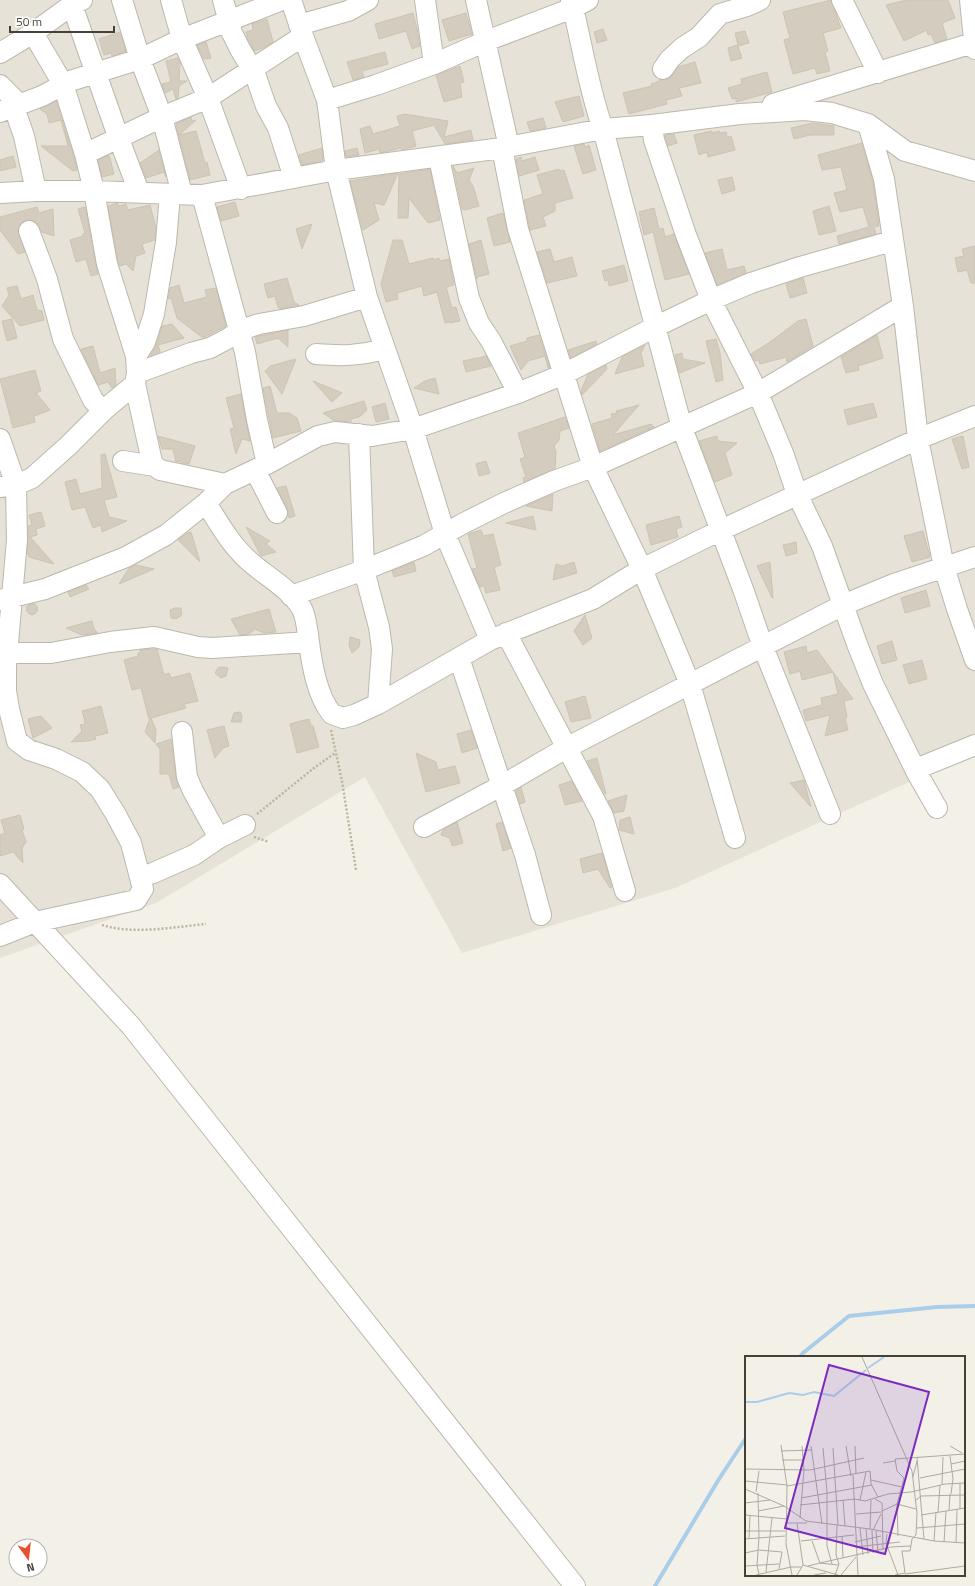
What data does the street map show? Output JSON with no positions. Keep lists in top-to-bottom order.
{
  "scale_bar": "50 m",
  "north": "bottom"
}
